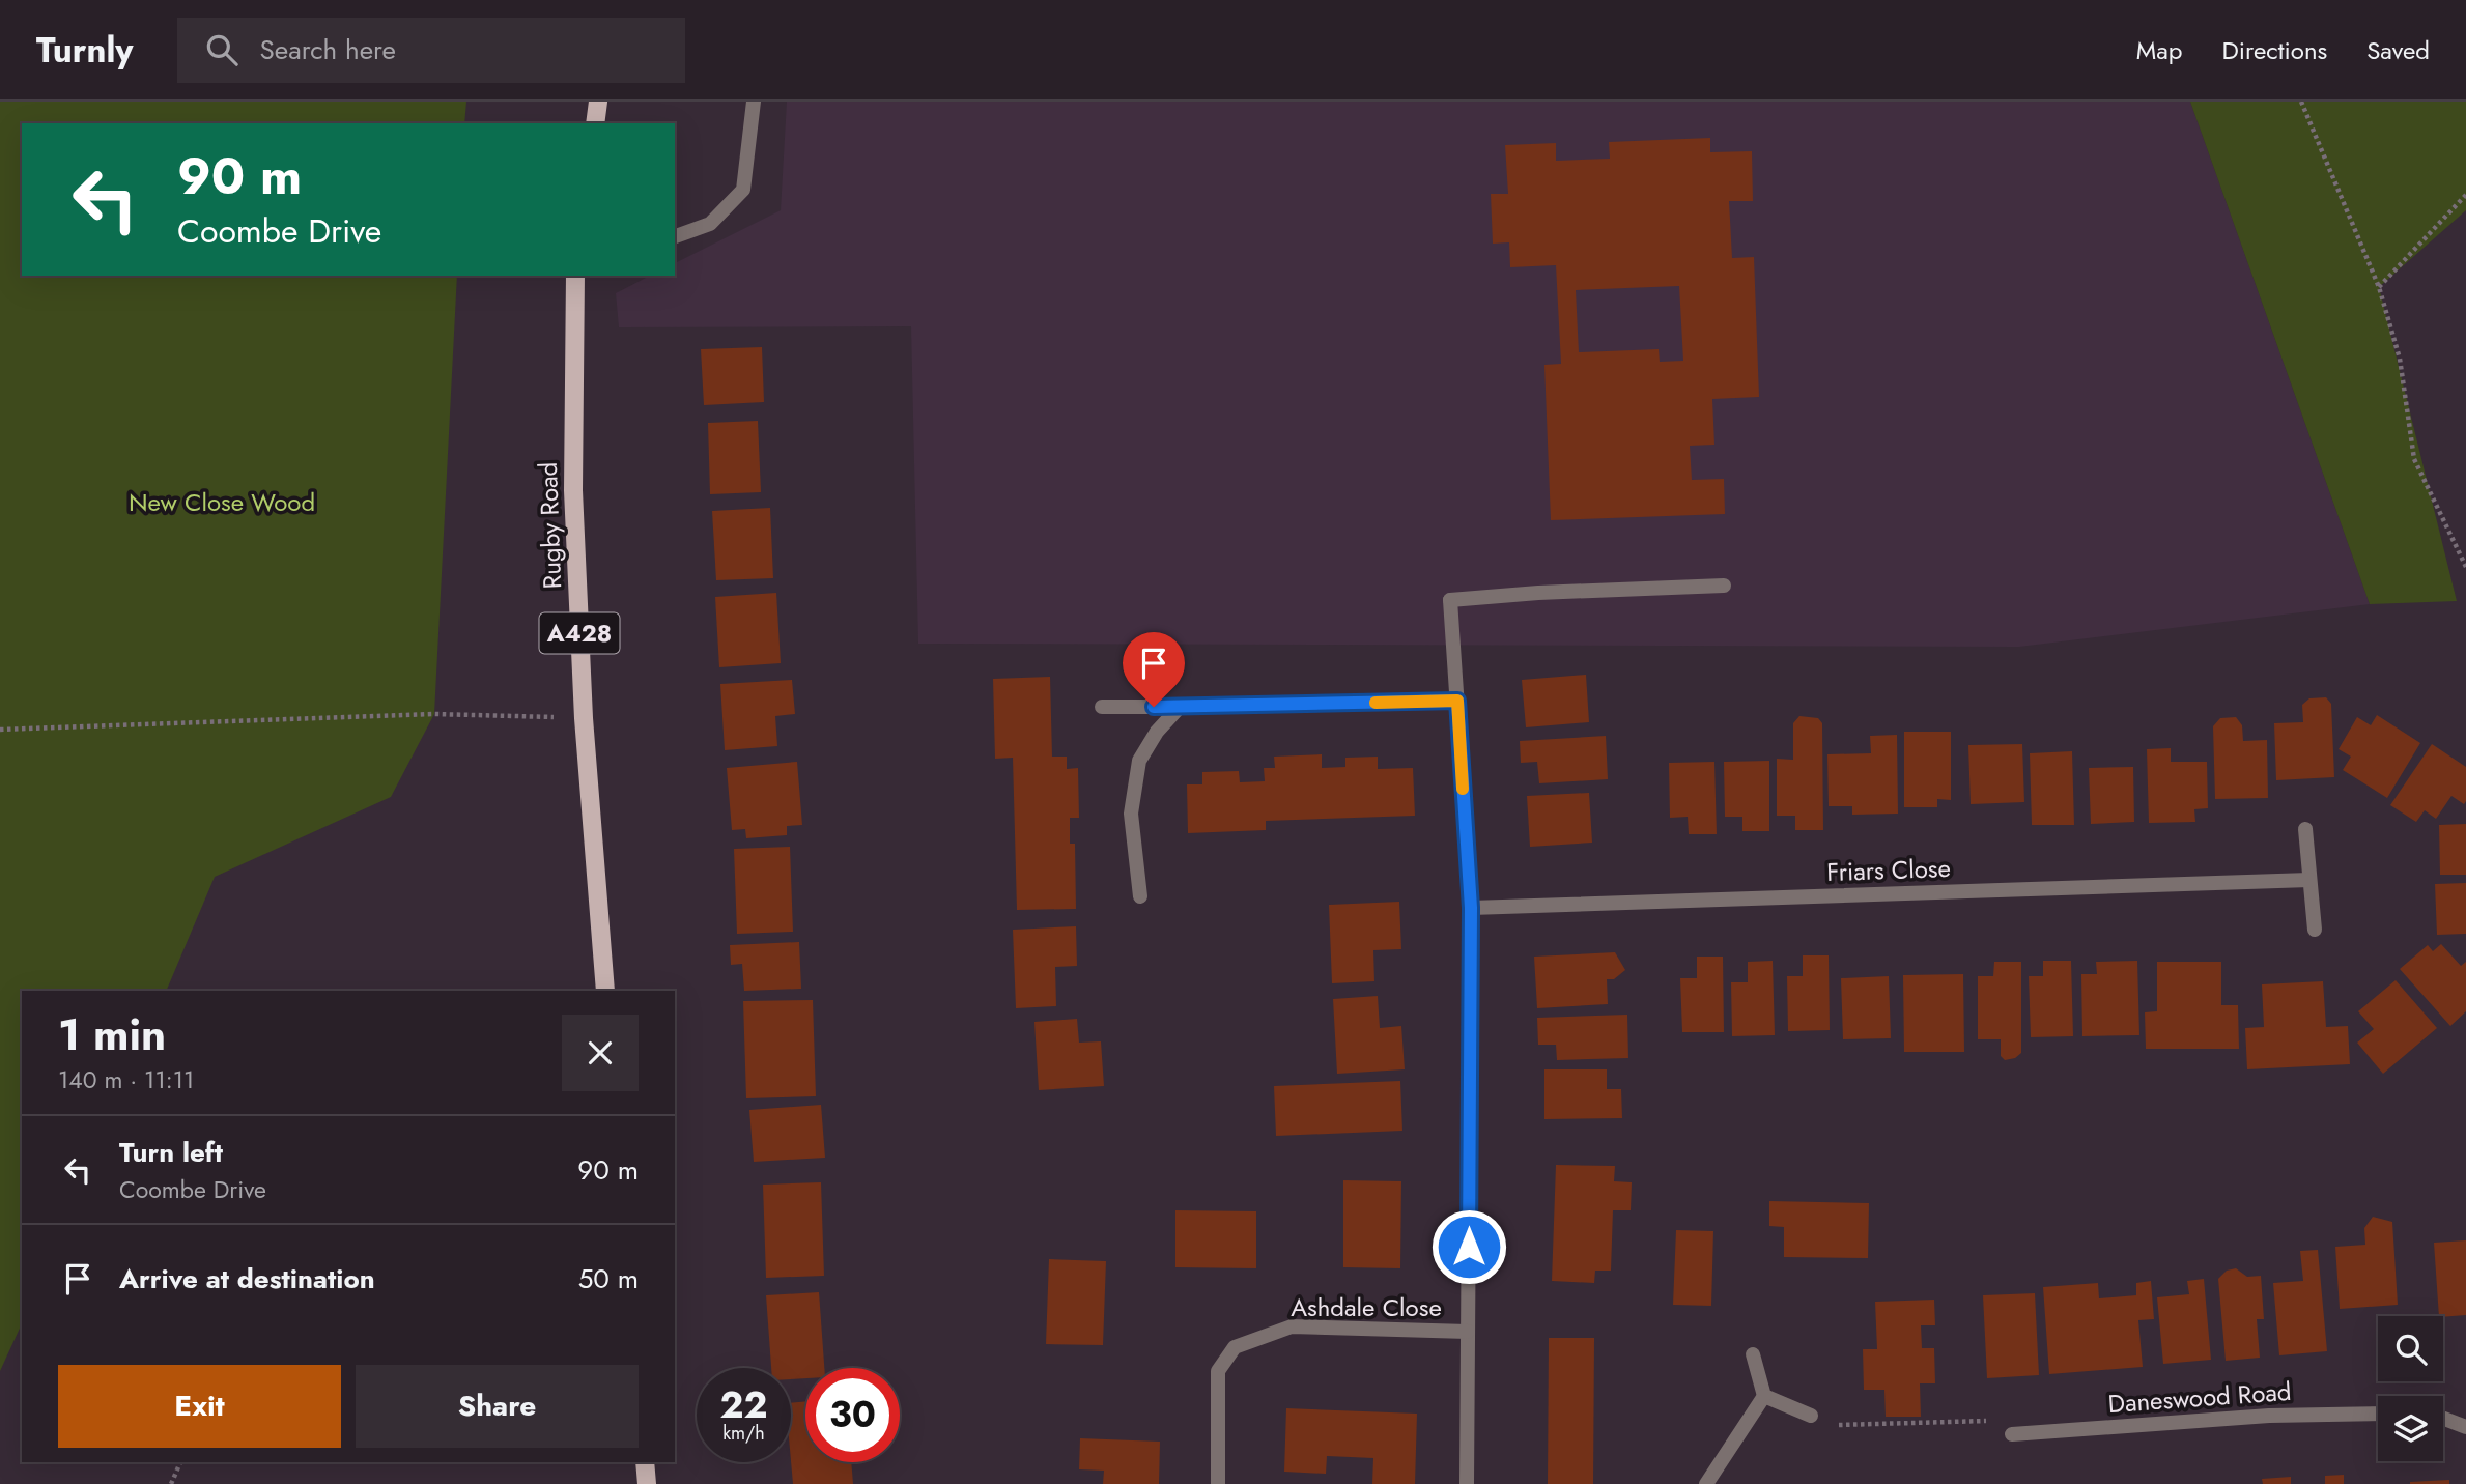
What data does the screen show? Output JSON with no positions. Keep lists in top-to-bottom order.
{
  "streets": {
    "main road": ["Rugby Road", "A428"],
    "street": ["Friars Close", "Ashdale Close", "Daneswood Road"]
  },
  "parks": ["New Close Wood"],
  "page": {
    "header": "Turnly",
    "search": "Search here",
    "nav": ["Map", "Directions", "Saved"],
    "turn": ["90 m", "Coombe Drive"],
    "heading": ["1 min", "140 m · 11:11"],
    "list": [
      {
        "name": "Turn left",
        "note": "Coombe Drive",
        "value": "90 m"
      },
      {
        "name": "Arrive at destination",
        "value": "50 m"
      }
    ],
    "buttons": ["Exit", "Share"],
    "speed": "22 km/h",
    "limit": "30"
  }
}
